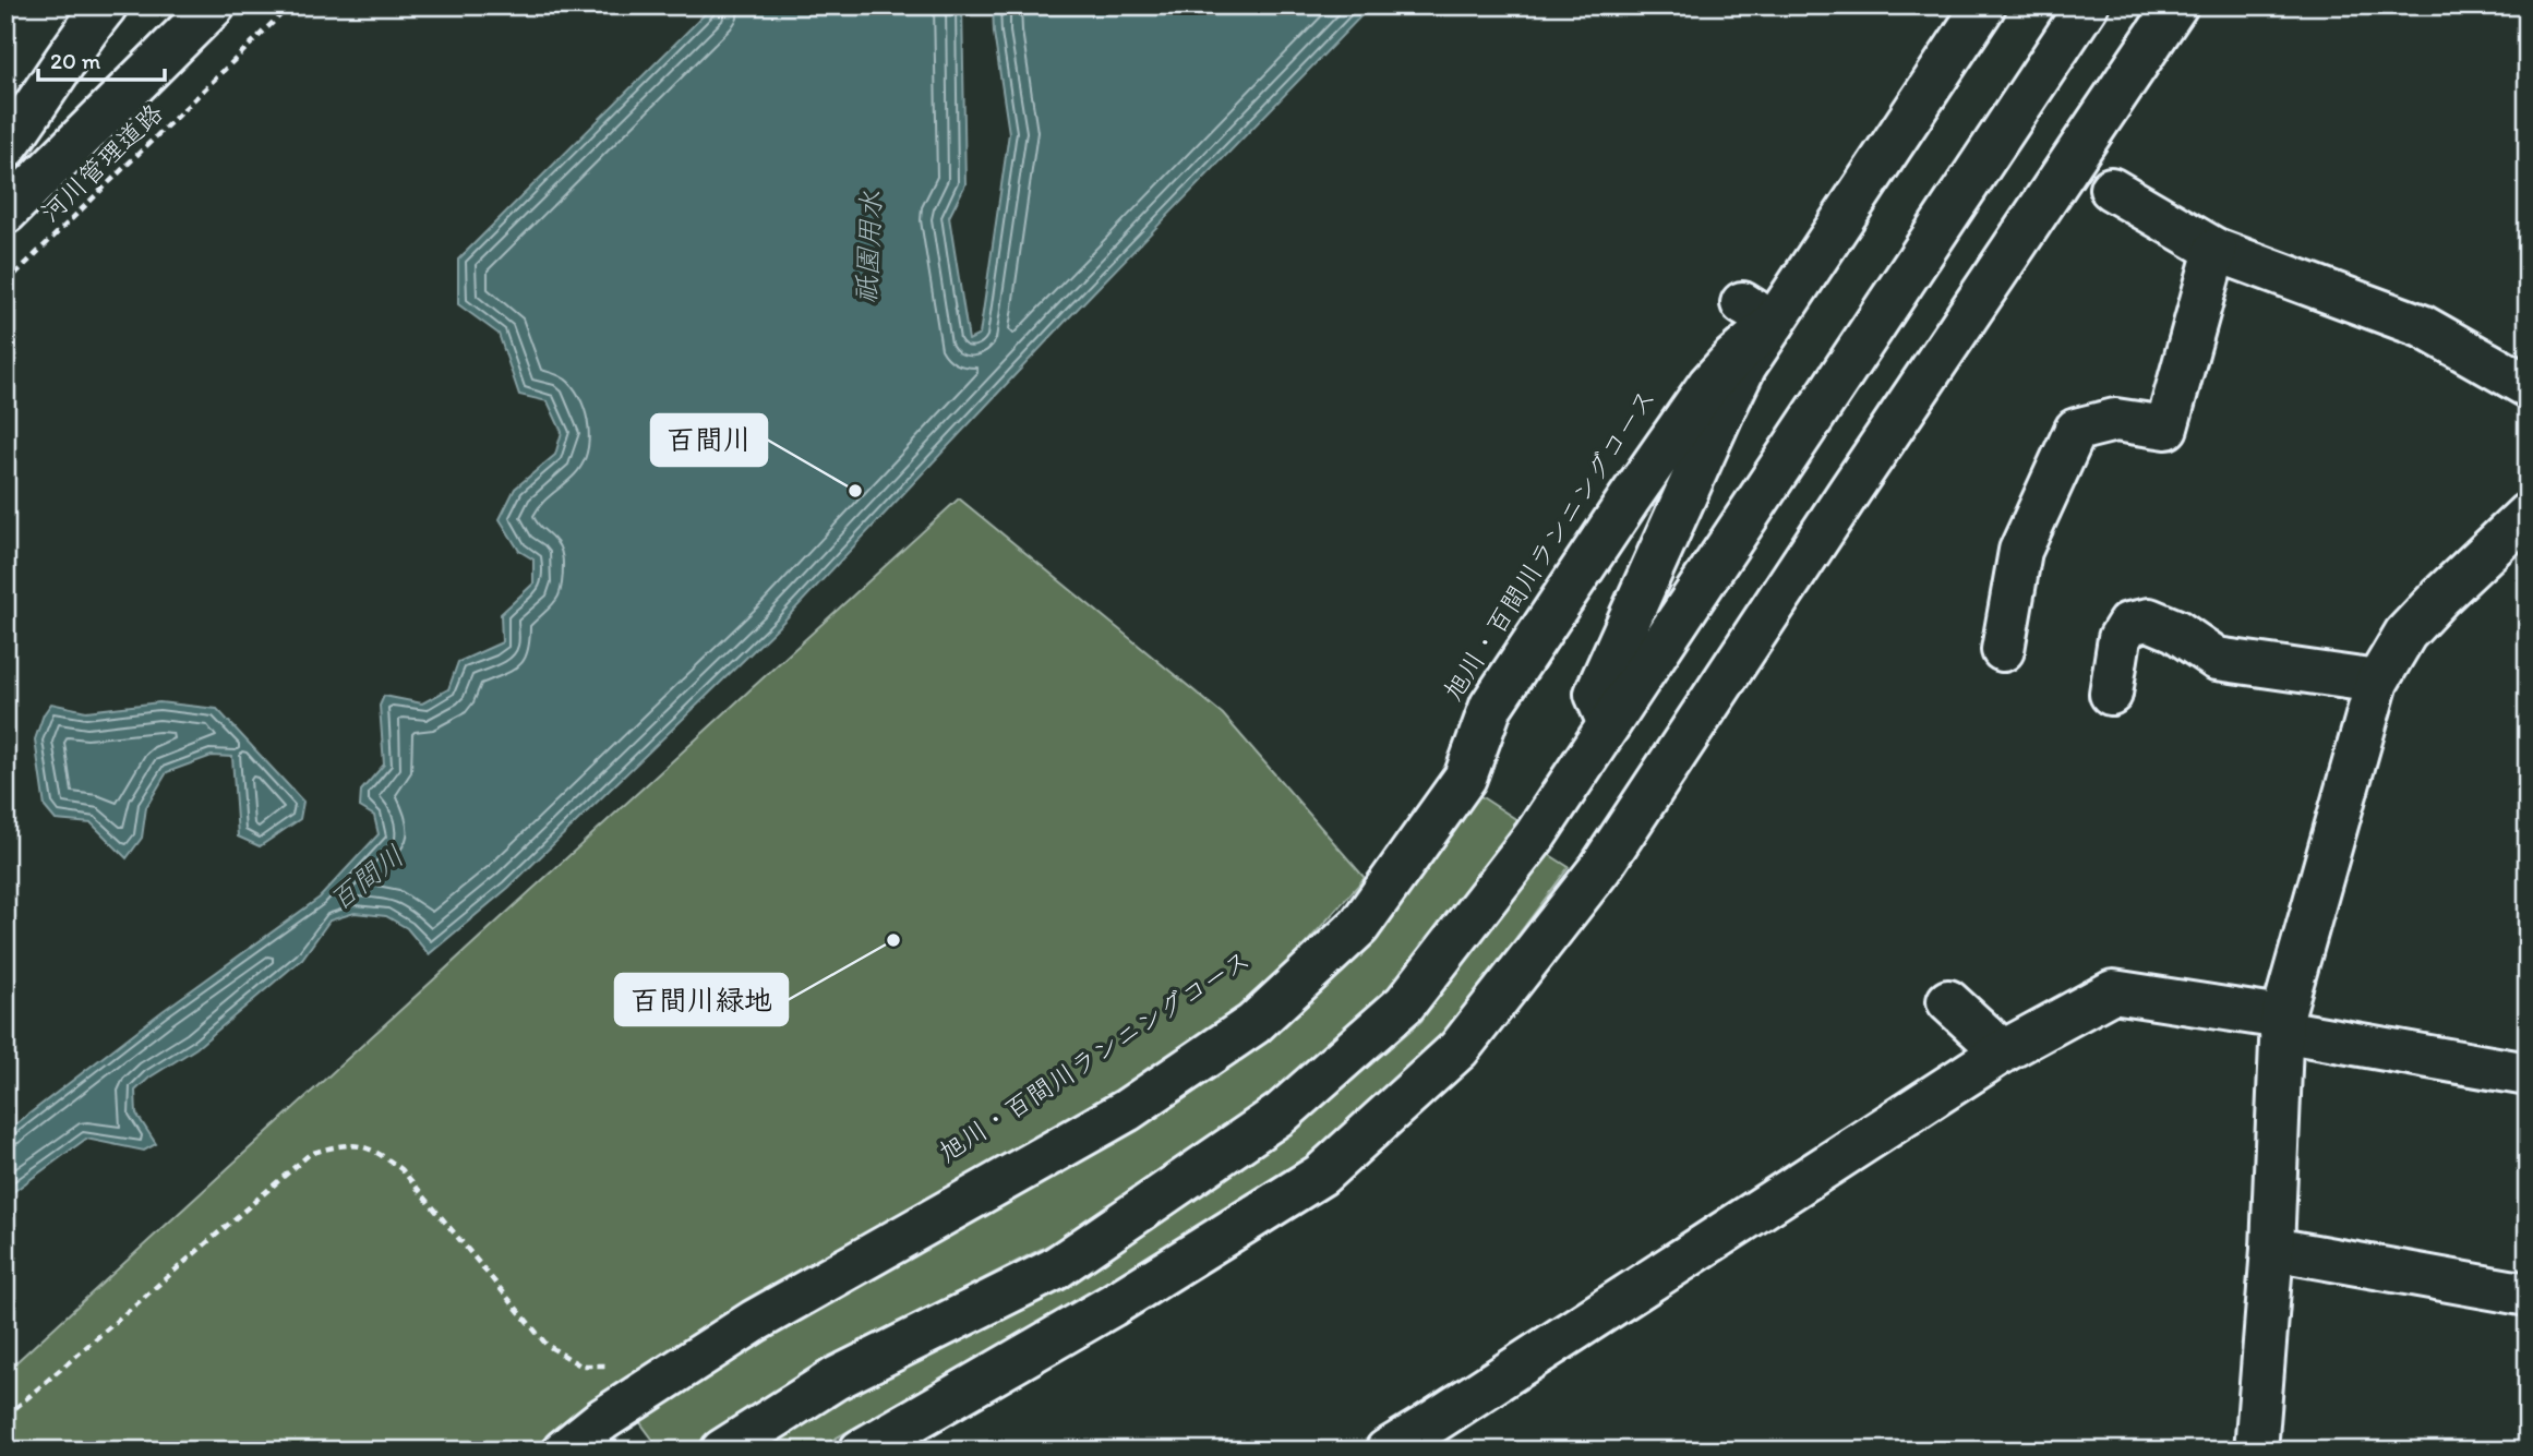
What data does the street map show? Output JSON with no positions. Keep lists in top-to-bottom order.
{
  "streets": {
    "path": ["河川管理道路"]
  },
  "water": ["祇園用水", "百間川"],
  "places": ["百間川", "百間川緑地"],
  "scale_bar": "20 m"
}
